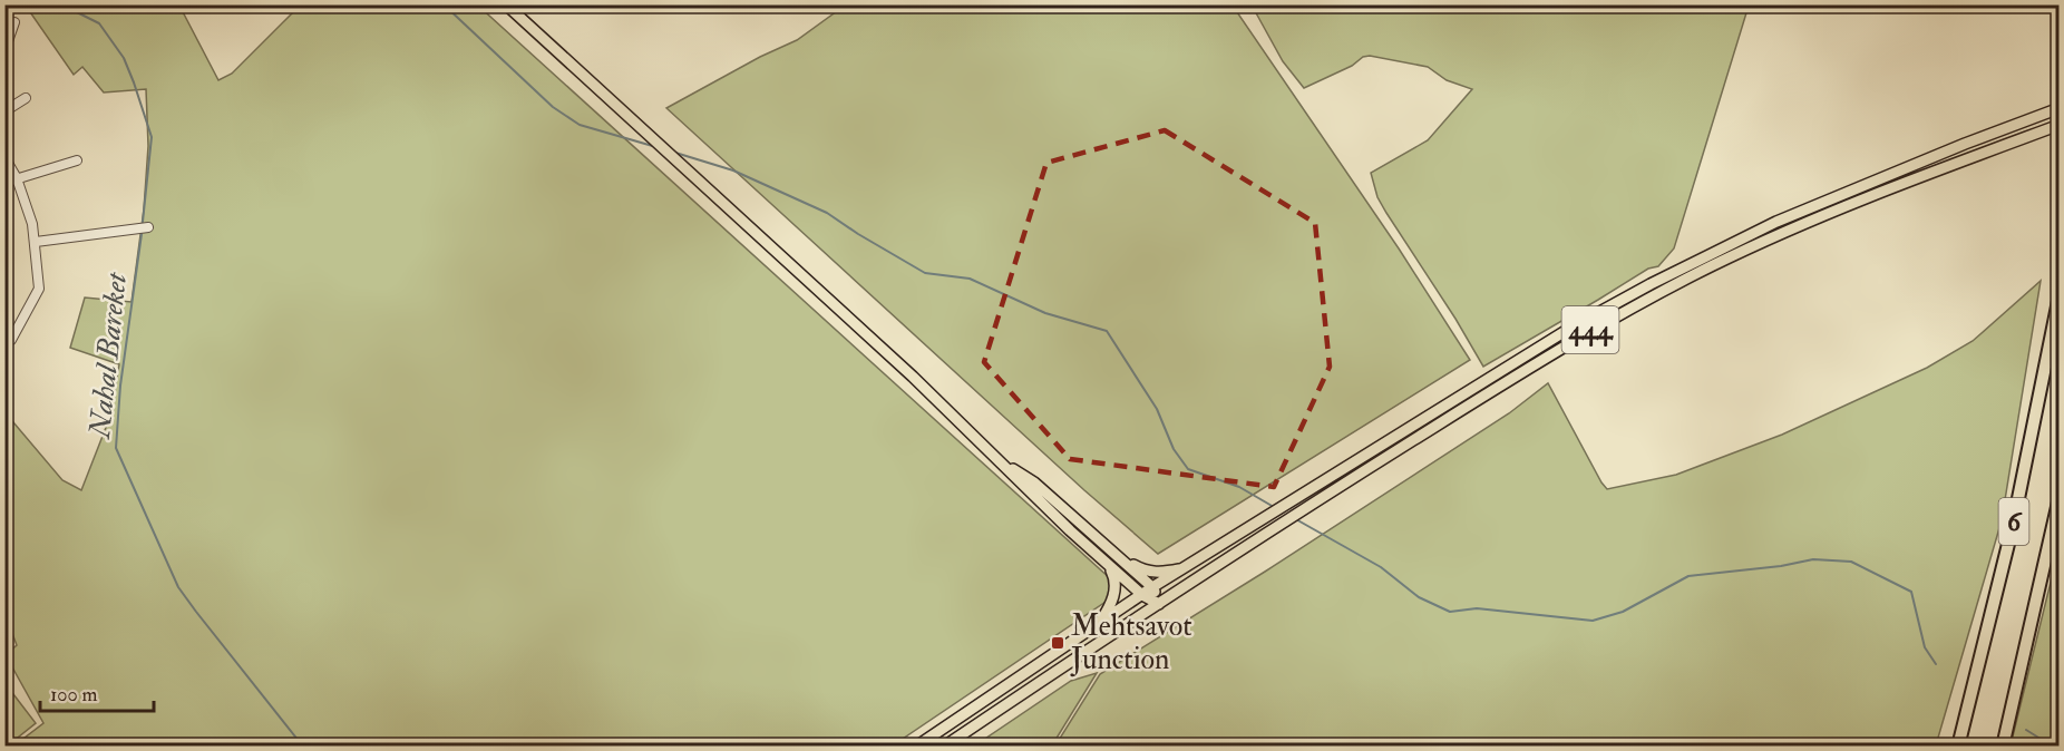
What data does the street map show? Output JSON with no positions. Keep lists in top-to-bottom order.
{
  "streets": {
    "highway": ["6"],
    "main road": ["444"]
  },
  "water": ["Nahal Bareket"],
  "places": {
    "transit": ["Mehtsavot Junction"]
  },
  "scale_bar": "100 m"
}
